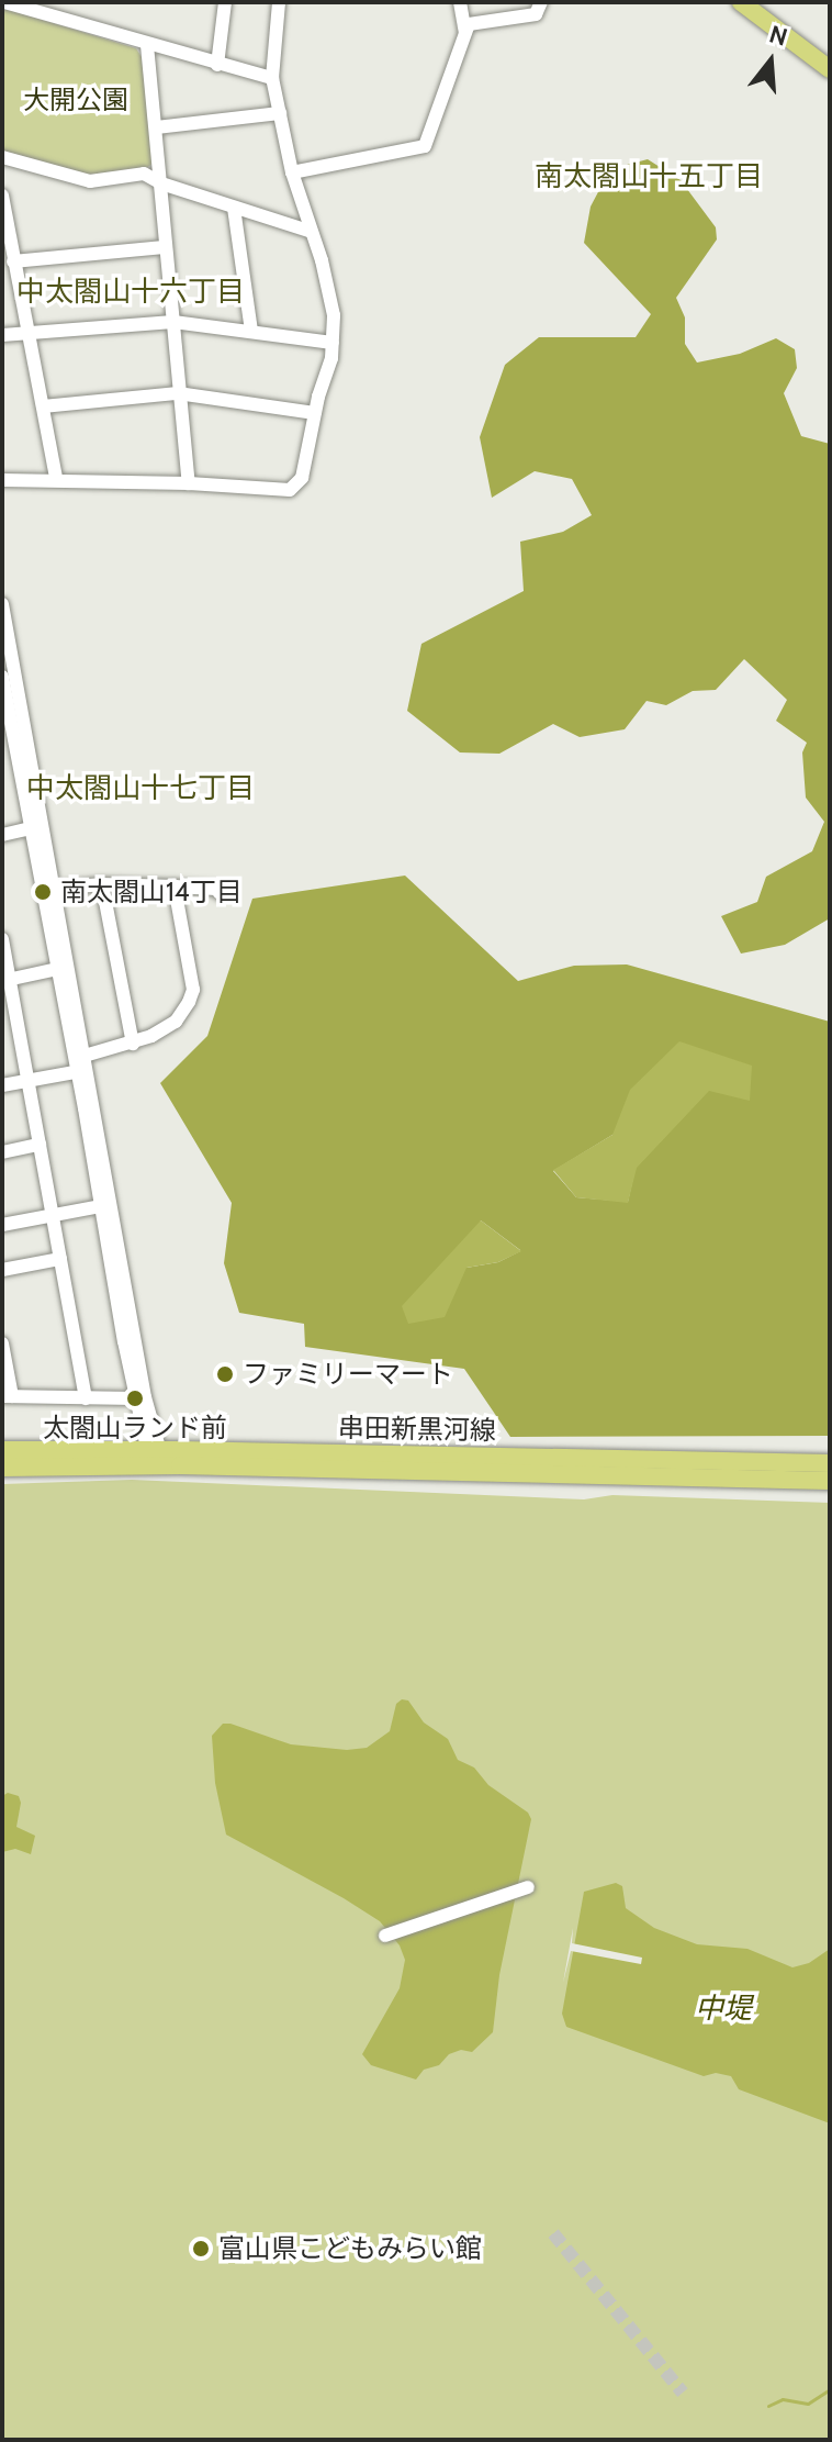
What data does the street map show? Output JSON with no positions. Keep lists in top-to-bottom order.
{
  "streets": {
    "main road": ["串田新黒河線"]
  },
  "districts": ["南太閤山十五丁目", "中太閤山十六丁目", "中太閤山十七丁目"],
  "water": ["中堤"],
  "parks": ["大開公園"],
  "places": [
    "南太閤山14丁目",
    "ファミリーマート",
    "太閤山ランド前",
    "富山県こどもみらい館"
  ],
  "north": "top"
}
